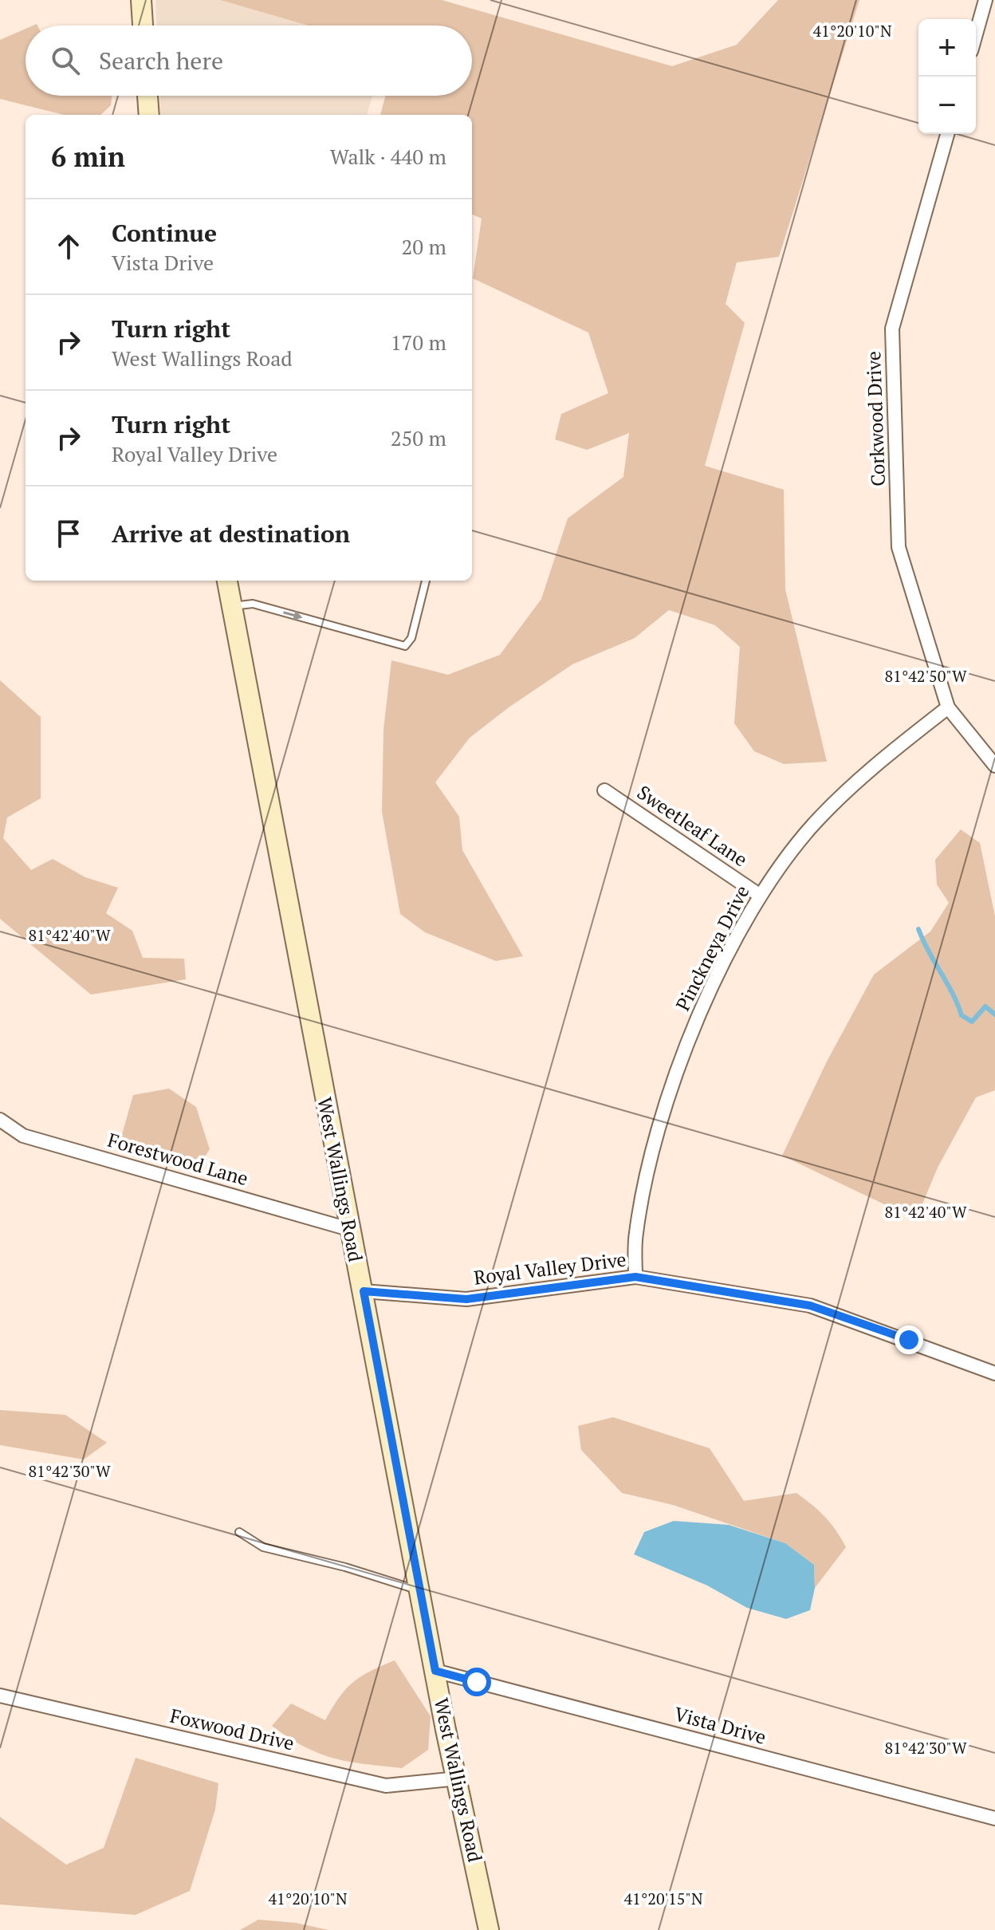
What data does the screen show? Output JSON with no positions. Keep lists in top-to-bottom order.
{
  "streets": {
    "street": [
      "Corkwood Drive",
      "Sweetleaf Lane",
      "Pinckneya Drive",
      "Forestwood Lane",
      "West Wallings Road",
      "Royal Valley Drive",
      "Vista Drive",
      "Foxwood Drive"
    ]
  },
  "crossings": [
    ["Corkwood Drive", "Pinckneya Drive"],
    ["Sweetleaf Lane", "Pinckneya Drive"],
    ["Pinckneya Drive", "Royal Valley Drive"],
    ["Forestwood Lane", "West Wallings Road"],
    ["West Wallings Road", "Royal Valley Drive"],
    ["West Wallings Road", "Vista Drive"],
    ["West Wallings Road", "Foxwood Drive"]
  ],
  "page": {
    "map_buttons": ["+", "−"],
    "search": "Search here",
    "heading": ["6 min", "Walk · 440 m"],
    "list": [
      ["Continue", "Vista Drive", "20 m"],
      ["Turn right", "West Wallings Road", "170 m"],
      ["Turn right", "Royal Valley Drive", "250 m"],
      "Arrive at destination"
    ]
  },
  "coordinates": [
    "41°20'10\"N",
    "81°42'50\"W",
    "81°42'40\"W",
    "81°42'30\"W",
    "41°20'15\"N"
  ]
}
